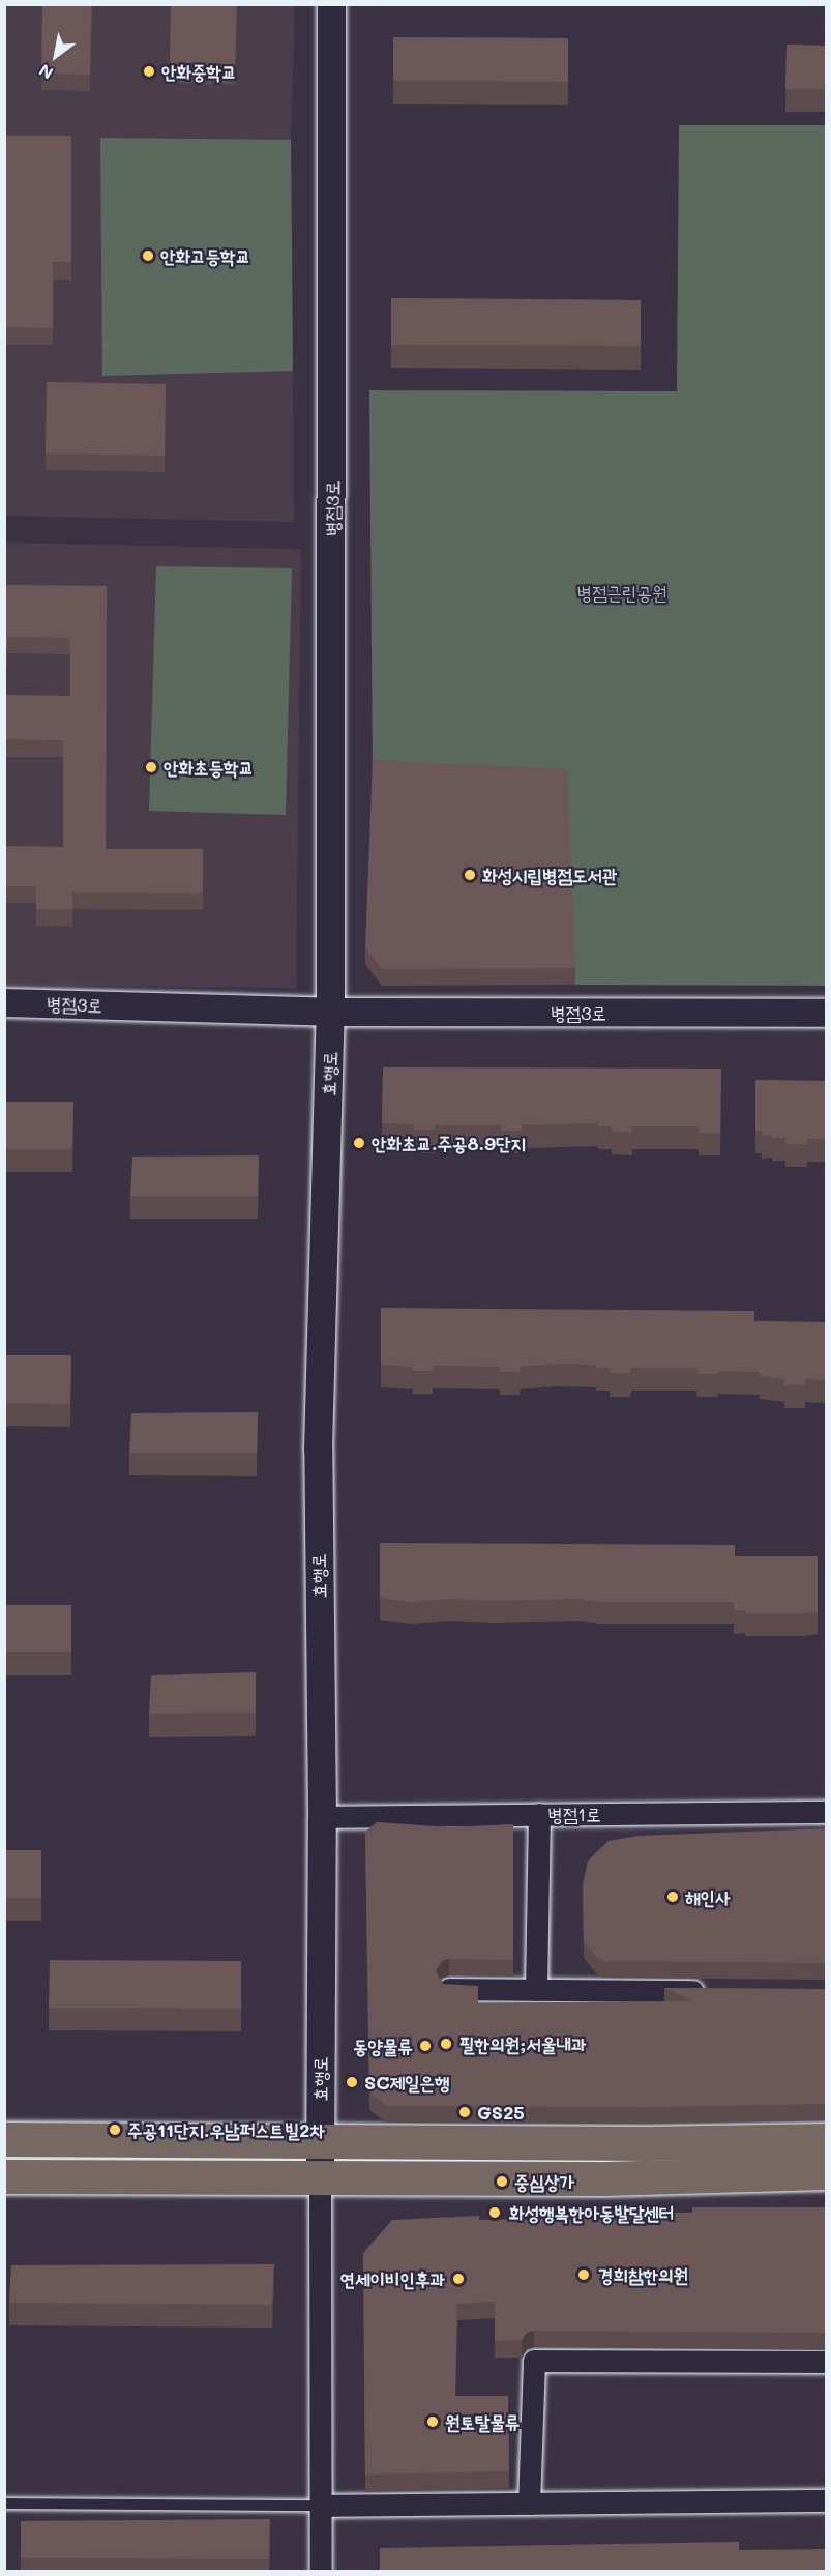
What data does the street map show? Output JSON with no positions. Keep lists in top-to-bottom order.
{
  "streets": {
    "street": ["병점3로", "효행로", "병점1로"]
  },
  "crossings": [
    ["병점3로", "효행로"],
    ["효행로", "병점1로"]
  ],
  "parks": ["병점근린공원"],
  "places": [
    "안화중학교",
    "안화고등학교",
    "안화초등학교",
    "화성시립병점도서관",
    "안화초교.주공8.9단지",
    "해인사",
    "필한의원;서울내과",
    "동양물류",
    "SC제일은행",
    "GS25",
    "주공11단지.우남퍼스트빌2차",
    "중심상가",
    "화성행복한아동발달센터",
    "경희참한의원",
    "연세이비인후과",
    "원토탈물류"
  ],
  "north": "bottom left"
}
